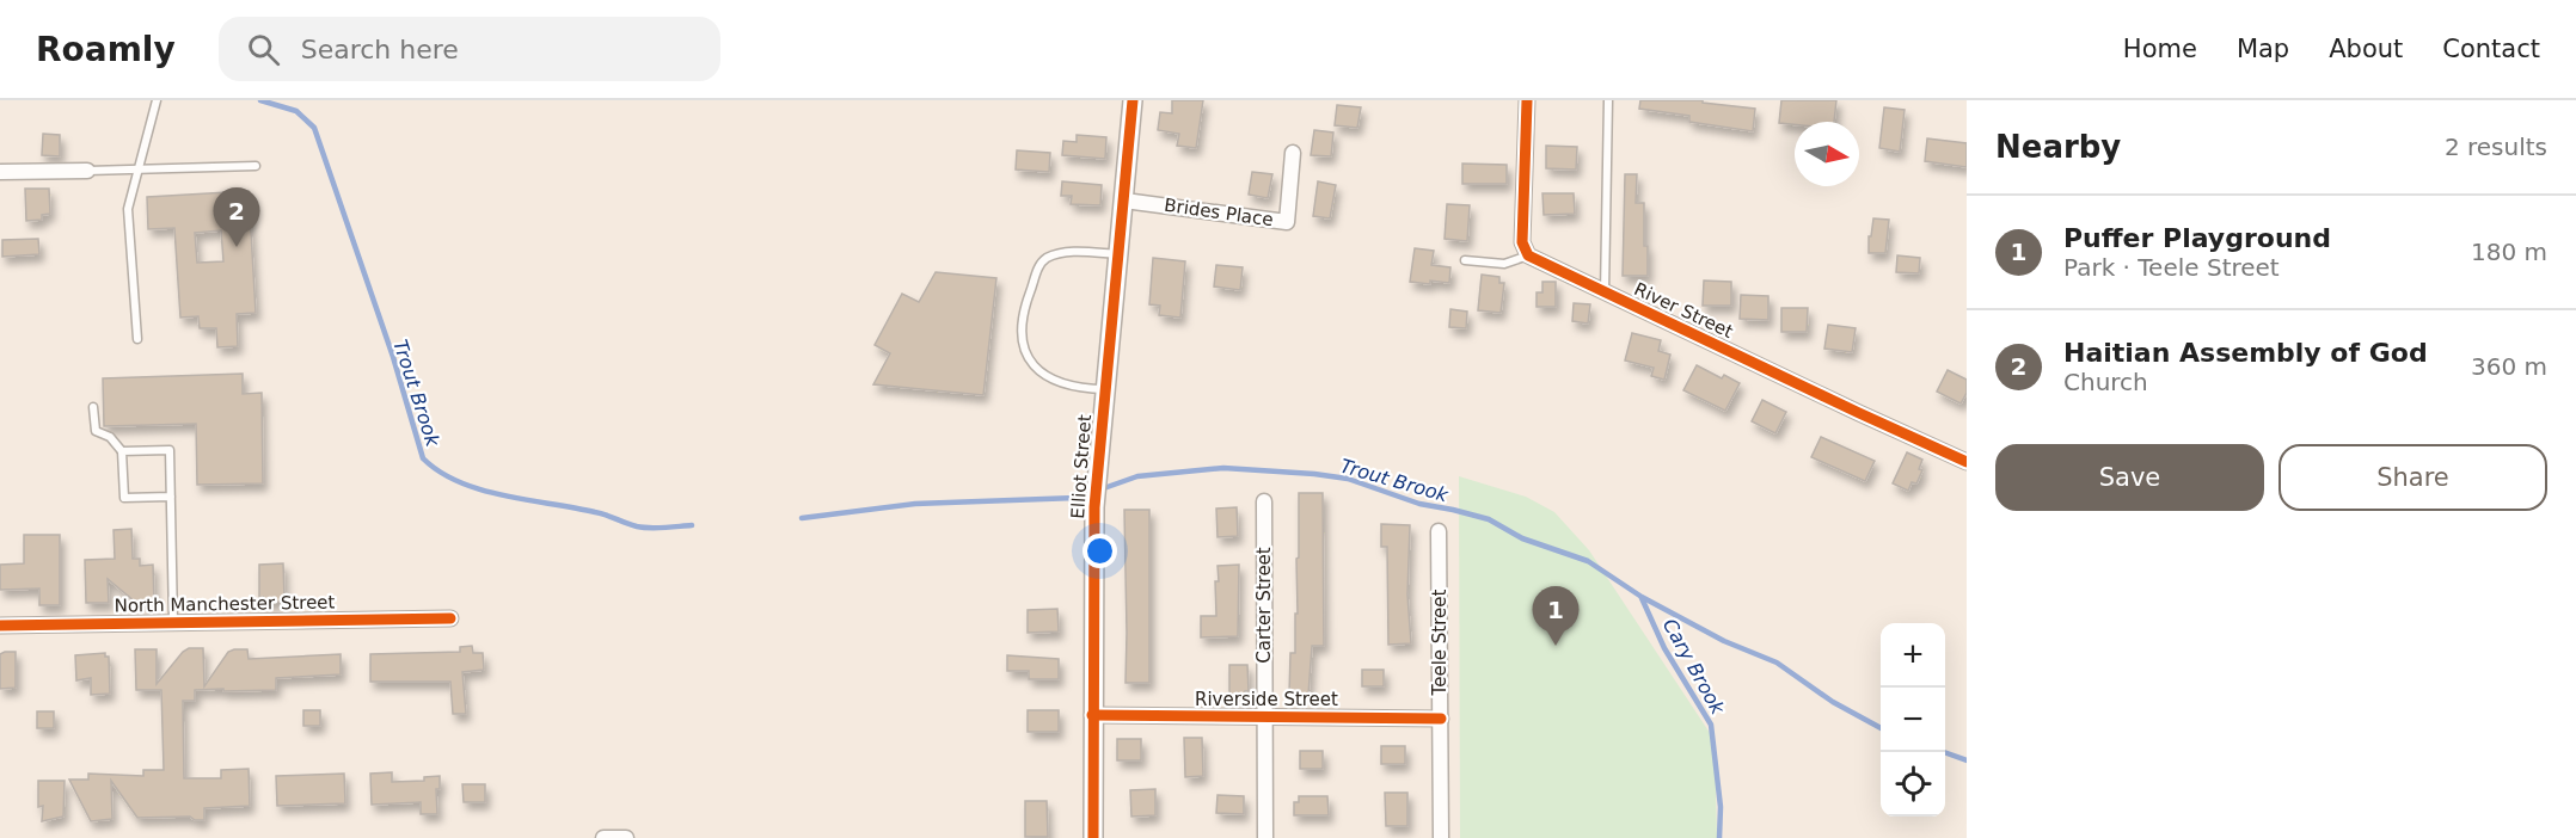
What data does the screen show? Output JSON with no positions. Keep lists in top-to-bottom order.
{
  "streets": {
    "street": [
      "Brides Place",
      "River Street",
      "Elliot Street",
      "North Manchester Street",
      "Carter Street",
      "Teele Street",
      "Riverside Street"
    ]
  },
  "crossings": [
    ["Brides Place", "Elliot Street"],
    ["Elliot Street", "Riverside Street"],
    ["Carter Street", "Riverside Street"],
    ["Teele Street", "Riverside Street"]
  ],
  "water": ["Trout Brook", "Cary Brook"],
  "north": "right",
  "page": {
    "header": "Roamly",
    "search": "Search here",
    "nav": [
      "Home",
      "Map",
      "About",
      "Contact"
    ],
    "heading": ["Nearby", "2 results"],
    "pins": ["2", "1"],
    "list": [
      {
        "mark": "1",
        "name": "Puffer Playground",
        "note": "Park · Teele Street",
        "value": "180 m"
      },
      {
        "mark": "2",
        "name": "Haitian Assembly of God",
        "note": "Church",
        "value": "360 m"
      }
    ],
    "buttons": ["Save", "Share"],
    "map_buttons": ["+", "−"]
  }
}
